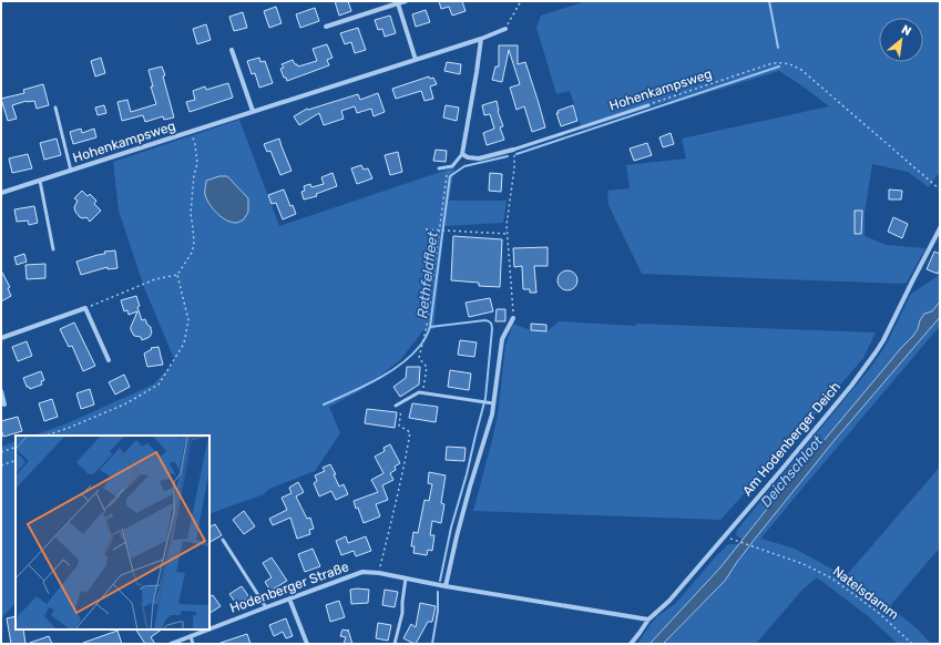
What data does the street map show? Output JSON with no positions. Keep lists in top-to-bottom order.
{
  "streets": {
    "street": ["Hohenkampsweg", "Am Hodenberger Deich", "Hodenberger Straße"],
    "path": ["Natelsdamm"]
  },
  "crossings": [
    ["Am Hodenberger Deich", "Hodenberger Straße"]
  ],
  "water": ["Rethfeldfleet", "Deichschloot"],
  "north": "top right"
}
